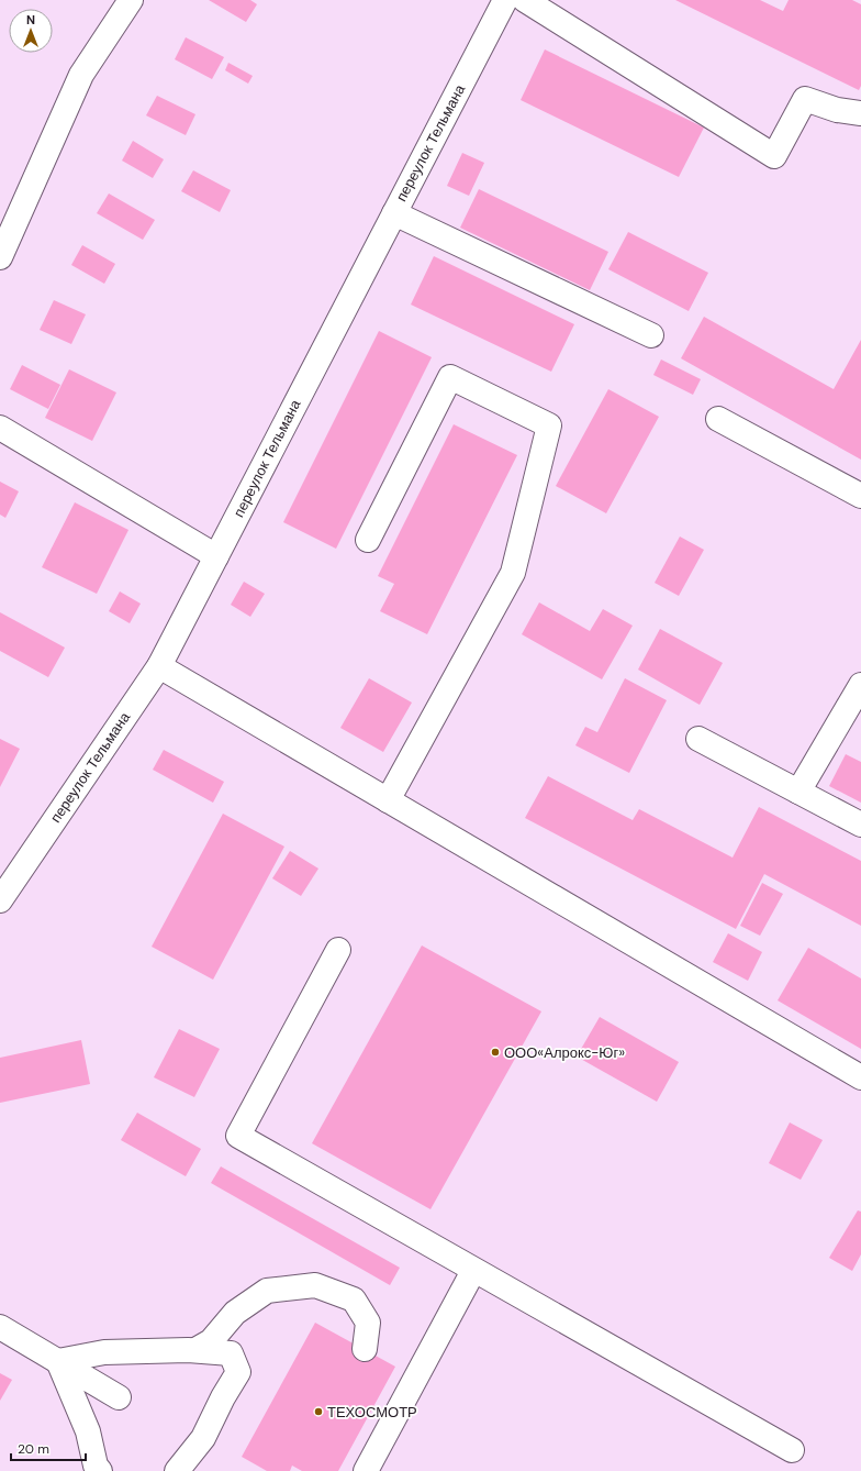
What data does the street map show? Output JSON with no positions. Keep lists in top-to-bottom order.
{
  "streets": {
    "street": ["переулок Тельмана"]
  },
  "places": ["ООО«Алрокс-Юг»", "ТЕХОСМОТР"],
  "scale_bar": "20 m",
  "north": "top"
}
